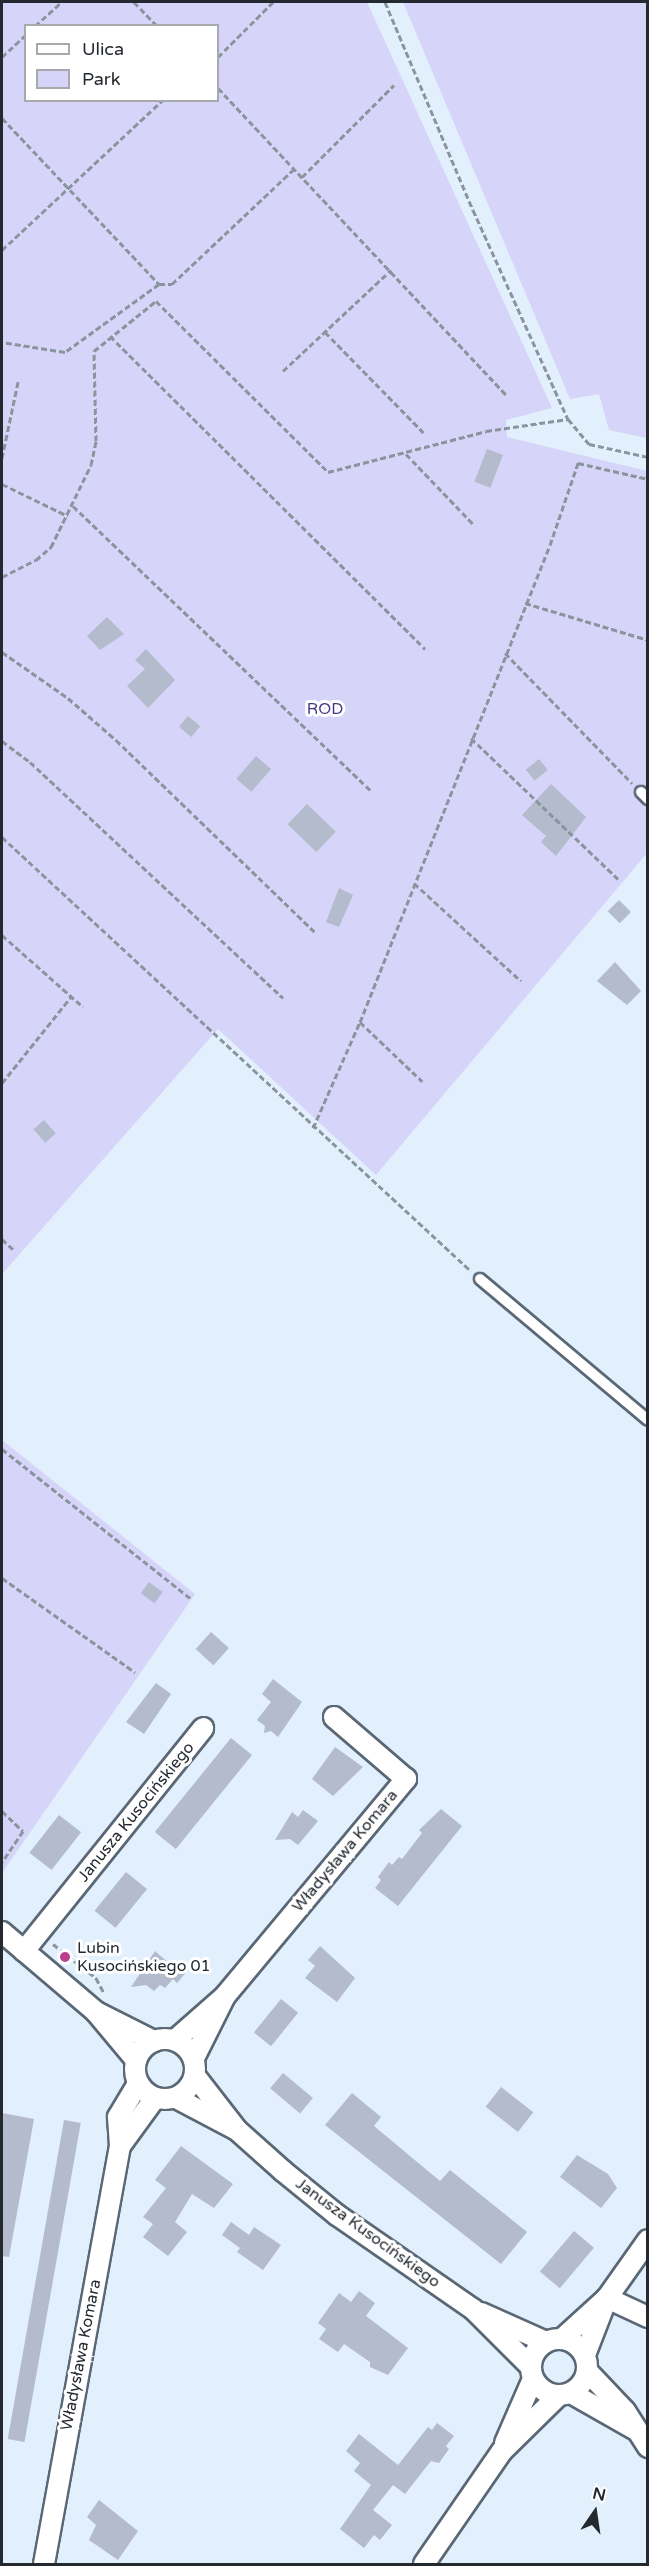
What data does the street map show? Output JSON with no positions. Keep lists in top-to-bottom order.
{
  "streets": {
    "street": ["Janusza Kusocińskiego", "Władysława Komara"]
  },
  "parks": ["ROD"],
  "places": ["Lubin Kusocińskiego 01"],
  "legend": ["Ulica", "Park"],
  "north": "top"
}
